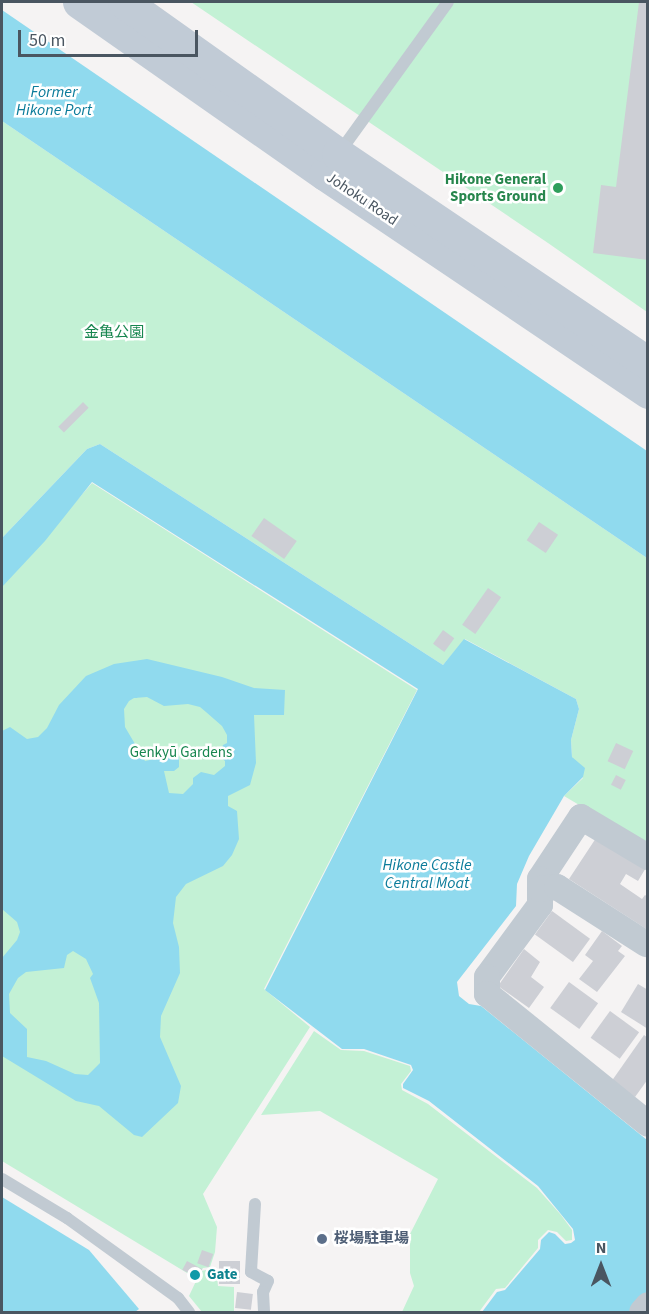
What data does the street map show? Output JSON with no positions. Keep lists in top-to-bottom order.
{
  "streets": {
    "main road": ["Johoku Road"]
  },
  "water": ["Former Hikone Port", "Hikone Castle Central Moat"],
  "parks": ["金亀公園", "Genkyū Gardens"],
  "places": ["Hikone General Sports Ground", "桜場駐車場", "Gate"],
  "scale_bar": "50 m",
  "north": "top"
}
